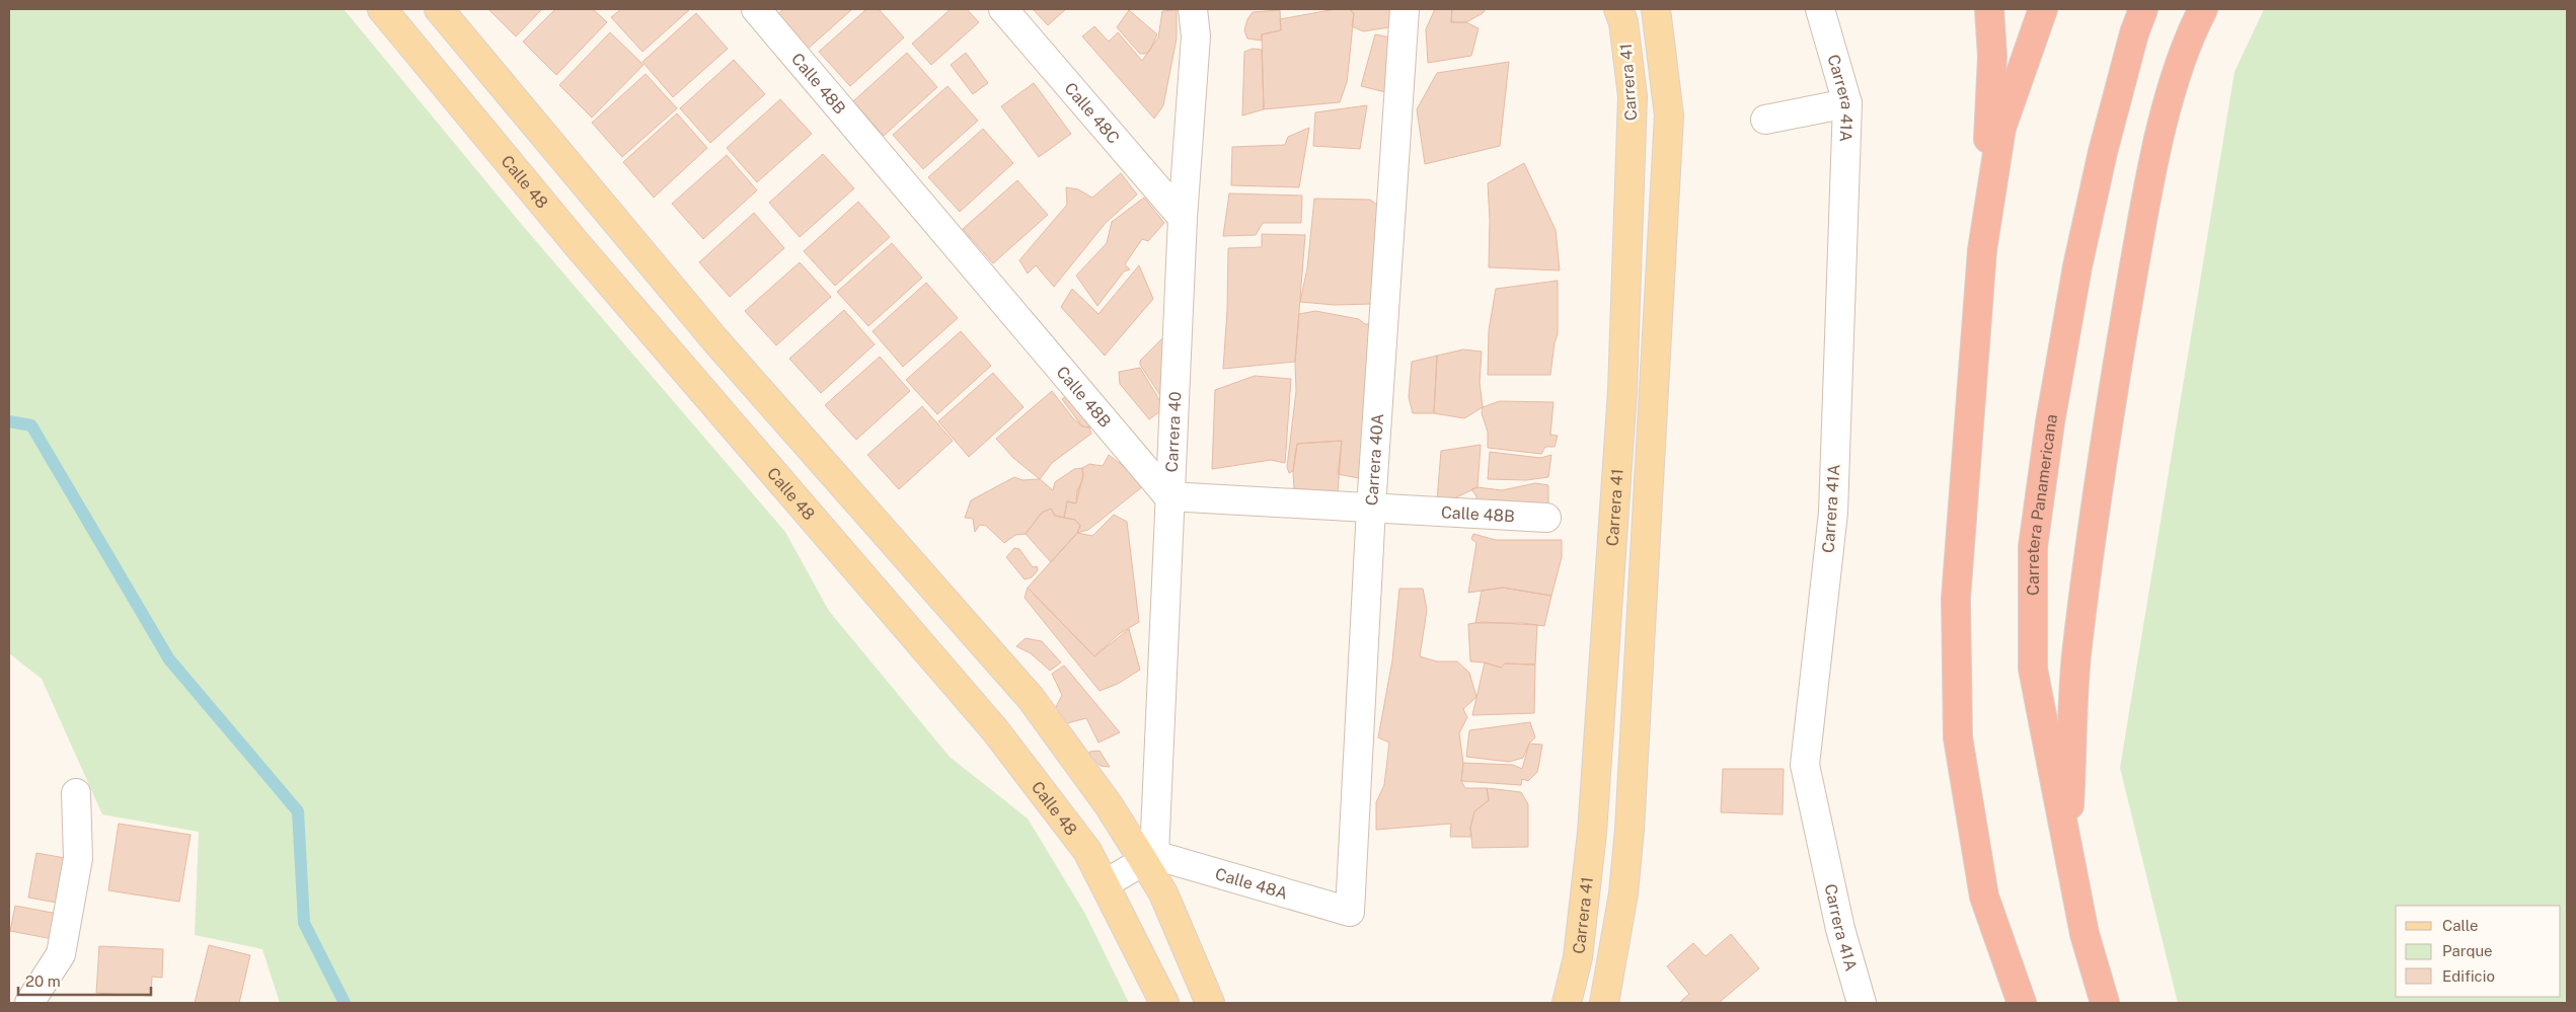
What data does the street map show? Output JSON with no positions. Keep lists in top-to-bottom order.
{
  "streets": {
    "highway": ["Carretera Panamericana"],
    "main road": ["Carrera 41", "Calle 48"],
    "street": [
      "Calle 48B",
      "Carrera 41A",
      "Calle 48C",
      "Carrera 40",
      "Carrera 40A",
      "Calle 48A"
    ]
  },
  "crossings": [
    ["Calle 48B", "Carrera 40"],
    ["Calle 48B", "Carrera 40A"],
    ["Calle 48C", "Carrera 40"],
    ["Carrera 40", "Calle 48A"],
    ["Carrera 40A", "Calle 48A"]
  ],
  "legend": ["Calle", "Parque", "Edificio"],
  "scale_bar": "20 m"
}
